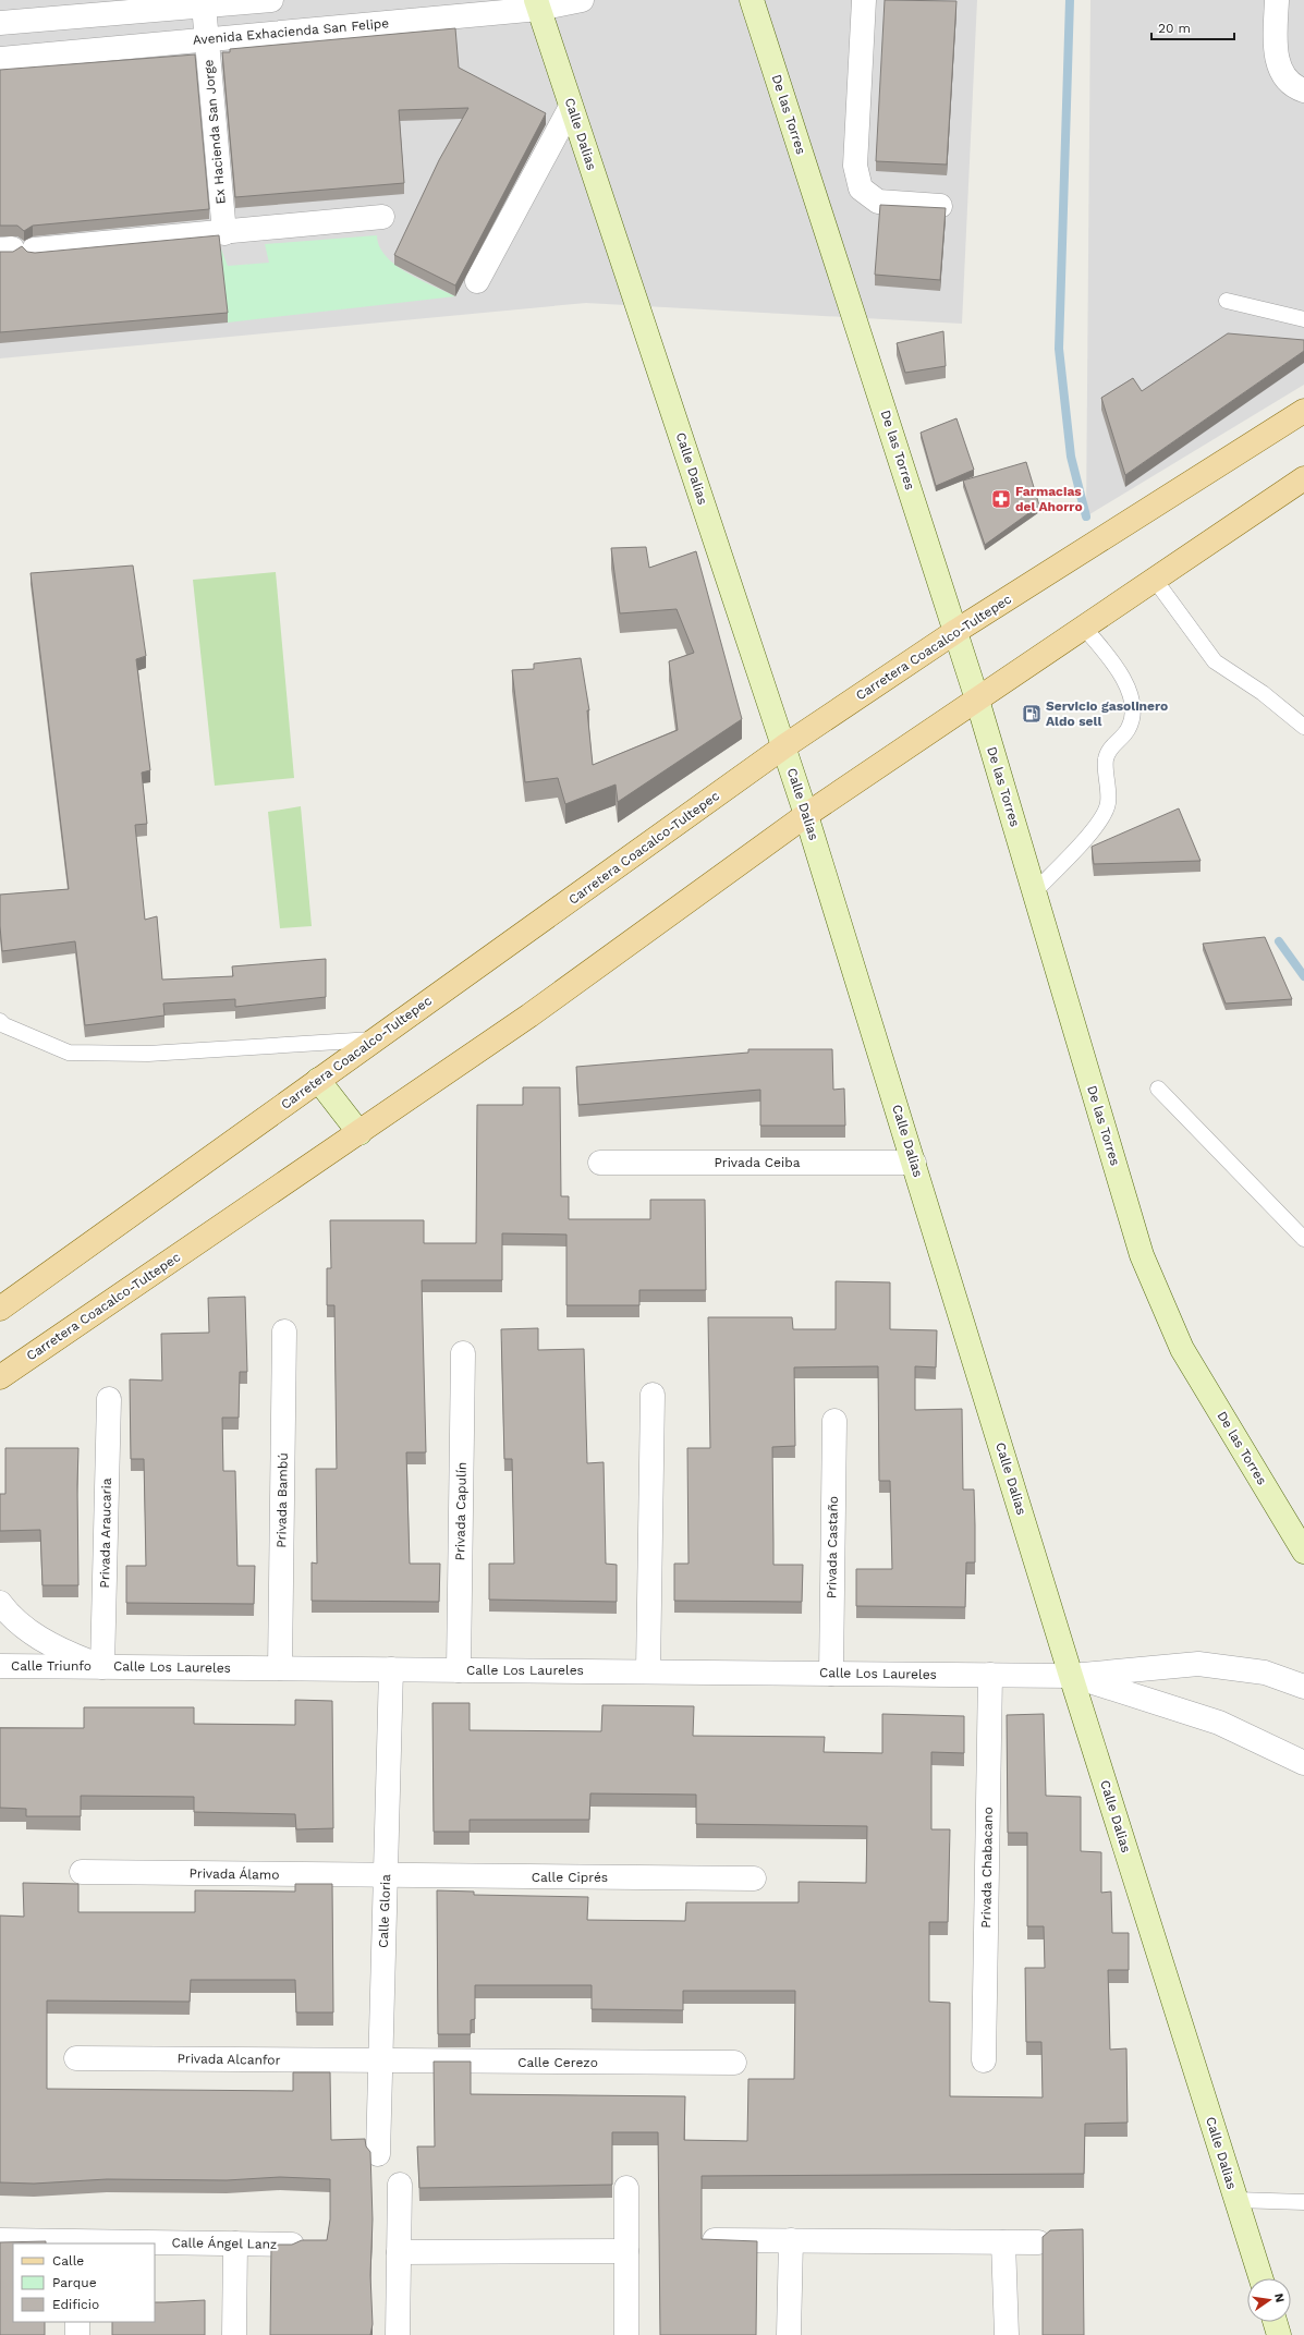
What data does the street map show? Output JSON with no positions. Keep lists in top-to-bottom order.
{
  "streets": {
    "main road": ["De las Torres", "Calle Dalias", "Carretera Coacalco-Tultepec"],
    "street": [
      "Avenida Exhacienda San Felipe",
      "Ex Hacienda San Jorge",
      "Privada Ceiba",
      "Privada Bambú",
      "Privada Capulín",
      "Privada Araucaria",
      "Privada Castaño",
      "Calle Triunfo",
      "Calle Los Laureles",
      "Privada Chabacano",
      "Privada Álamo",
      "Calle Ciprés",
      "Calle Gloria",
      "Privada Alcanfor",
      "Calle Cerezo",
      "Calle Ángel Lanz"
    ]
  },
  "crossings": [
    ["Avenida Exhacienda San Felipe", "Ex Hacienda San Jorge"],
    ["Avenida Exhacienda San Felipe", "Calle Dalias"],
    ["De las Torres", "Carretera Coacalco-Tultepec"],
    ["Calle Dalias", "Carretera Coacalco-Tultepec"],
    ["Calle Dalias", "Privada Ceiba"],
    ["Calle Dalias", "Calle Los Laureles"],
    ["Privada Bambú", "Calle Los Laureles"],
    ["Privada Capulín", "Calle Los Laureles"],
    ["Privada Araucaria", "Calle Triunfo"],
    ["Privada Araucaria", "Calle Los Laureles"],
    ["Privada Castaño", "Calle Los Laureles"],
    ["Calle Triunfo", "Calle Los Laureles"],
    ["Calle Los Laureles", "Privada Chabacano"],
    ["Calle Los Laureles", "Calle Gloria"],
    ["Privada Álamo", "Calle Ciprés"],
    ["Privada Álamo", "Calle Gloria"],
    ["Calle Ciprés", "Calle Gloria"],
    ["Calle Gloria", "Privada Alcanfor"],
    ["Calle Gloria", "Calle Cerezo"],
    ["Privada Alcanfor", "Calle Cerezo"]
  ],
  "places": {
    "pharmacy": ["Farmacias del Ahorro"],
    "fuel station": ["Servicio gasolinero Aldo sell"]
  },
  "legend": ["Calle", "Parque", "Edificio"],
  "scale_bar": "20 m",
  "north": "right"
}
